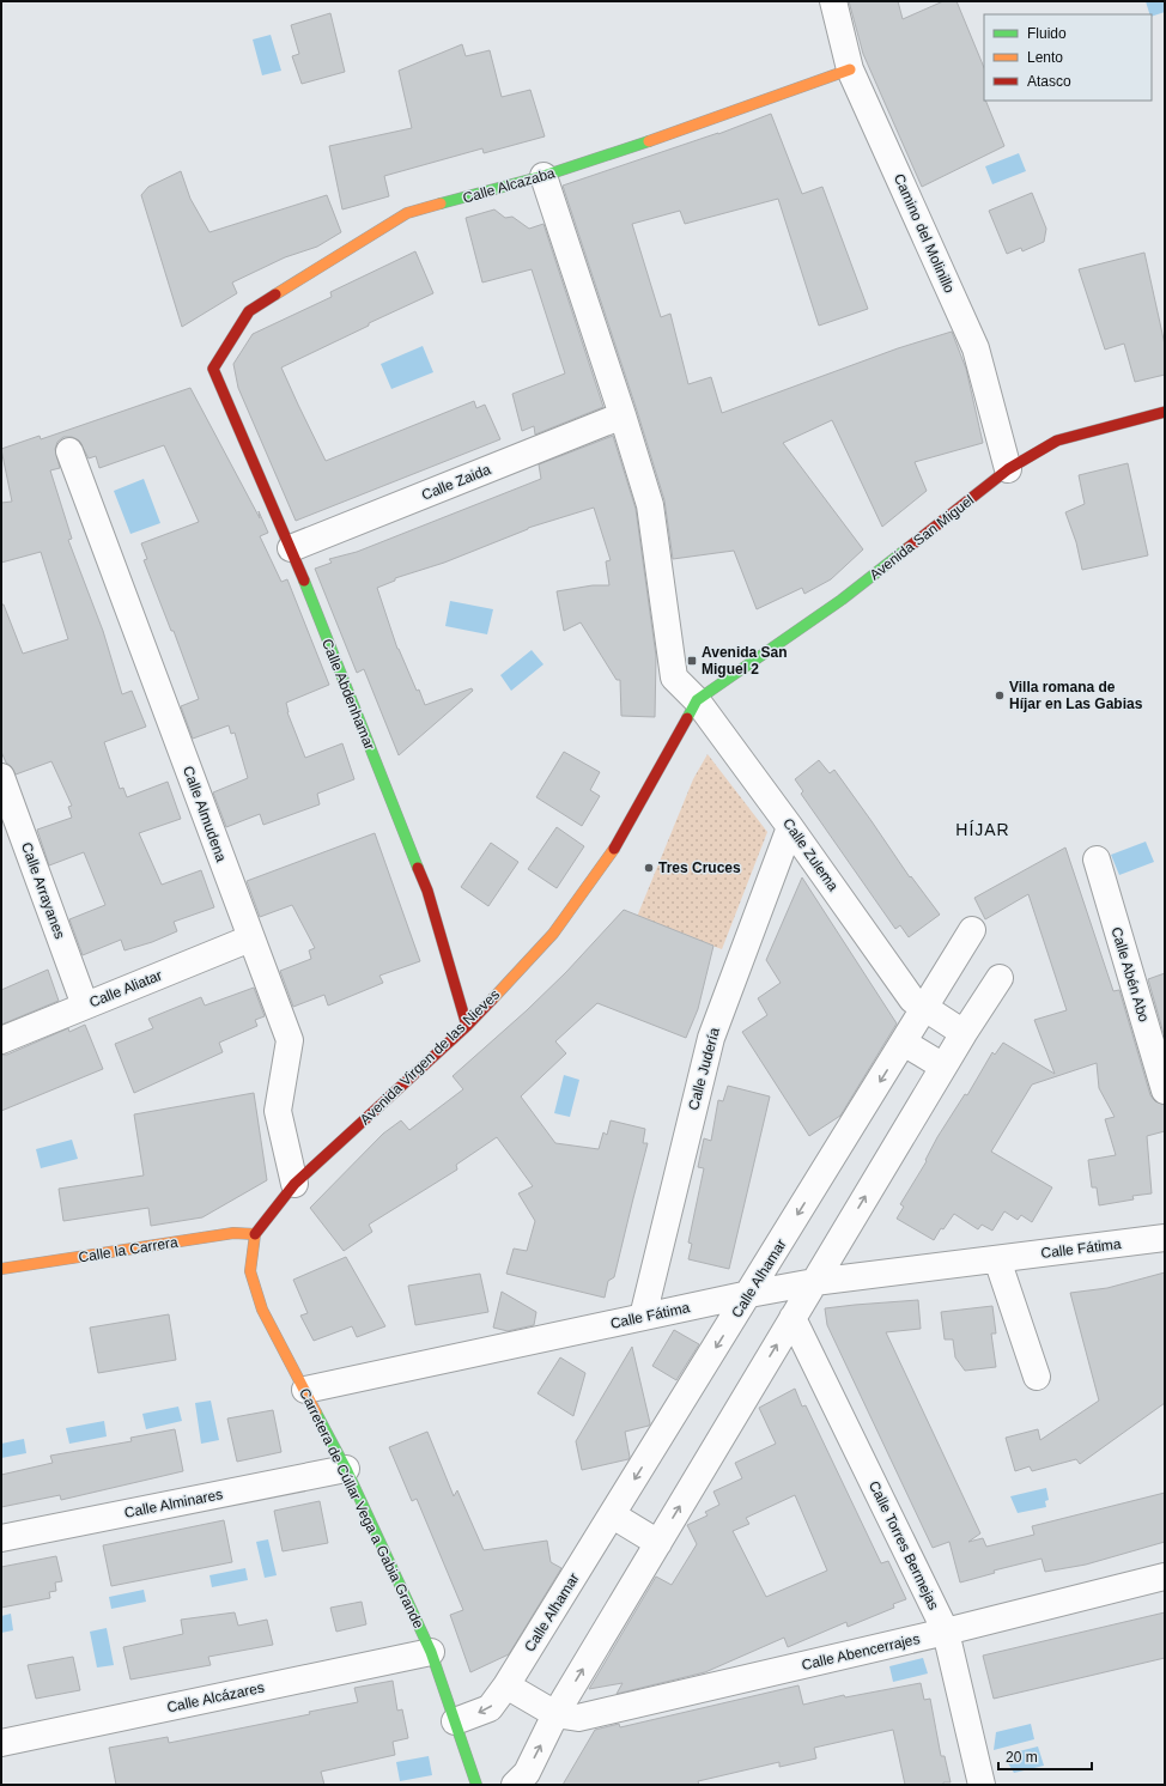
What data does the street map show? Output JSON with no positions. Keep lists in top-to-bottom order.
{
  "streets": {
    "street": [
      "Calle Alcazaba",
      "Camino del Molinillo",
      "Calle Zaida",
      "Avenida San Miguel",
      "Calle Abdenhamar",
      "Calle Almudena",
      "Calle Zulema",
      "Calle Arrayanes",
      "Calle Abén Abo",
      "Calle Aliatar",
      "Avenida Virgen de las Nieves",
      "Calle Judería",
      "Calle Fátima",
      "Calle la Carrera",
      "Calle Alhamar",
      "Calle Alminares",
      "Carretera de Cúllar Vega a Gabia Grande",
      "Calle Torres Bermejas",
      "Calle Abencerrajes",
      "Calle Alcázares"
    ]
  },
  "crossings": [
    ["Calle Alcazaba", "Camino del Molinillo"],
    ["Calle Alcazaba", "Calle Abdenhamar"],
    ["Calle Alcazaba", "Calle Zulema"],
    ["Camino del Molinillo", "Avenida San Miguel"],
    ["Calle Zaida", "Calle Abdenhamar"],
    ["Calle Zaida", "Calle Zulema"],
    ["Avenida San Miguel", "Calle Zulema"],
    ["Avenida San Miguel", "Avenida Virgen de las Nieves"],
    ["Calle Abdenhamar", "Avenida Virgen de las Nieves"],
    ["Calle Almudena", "Calle Aliatar"],
    ["Calle Almudena", "Avenida Virgen de las Nieves"],
    ["Calle Zulema", "Avenida Virgen de las Nieves"],
    ["Calle Zulema", "Calle Judería"],
    ["Calle Zulema", "Calle Alhamar"],
    ["Calle Arrayanes", "Calle Aliatar"],
    ["Avenida Virgen de las Nieves", "Calle la Carrera"],
    ["Avenida Virgen de las Nieves", "Carretera de Cúllar Vega a Gabia Grande"],
    ["Calle Judería", "Calle Fátima"],
    ["Calle Fátima", "Calle Alhamar"],
    ["Calle Fátima", "Carretera de Cúllar Vega a Gabia Grande"],
    ["Calle la Carrera", "Carretera de Cúllar Vega a Gabia Grande"],
    ["Calle Alhamar", "Carretera de Cúllar Vega a Gabia Grande"],
    ["Calle Alminares", "Carretera de Cúllar Vega a Gabia Grande"],
    ["Carretera de Cúllar Vega a Gabia Grande", "Calle Alcázares"],
    ["Calle Torres Bermejas", "Calle Abencerrajes"]
  ],
  "districts": ["HÍJAR"],
  "places": {
    "transit": ["Avenida San Miguel 2"],
    "other": ["Villa romana de Híjar en Las Gabias", "Tres Cruces"]
  },
  "legend": ["Fluido", "Lento", "Atasco"],
  "scale_bar": "20 m"
}
